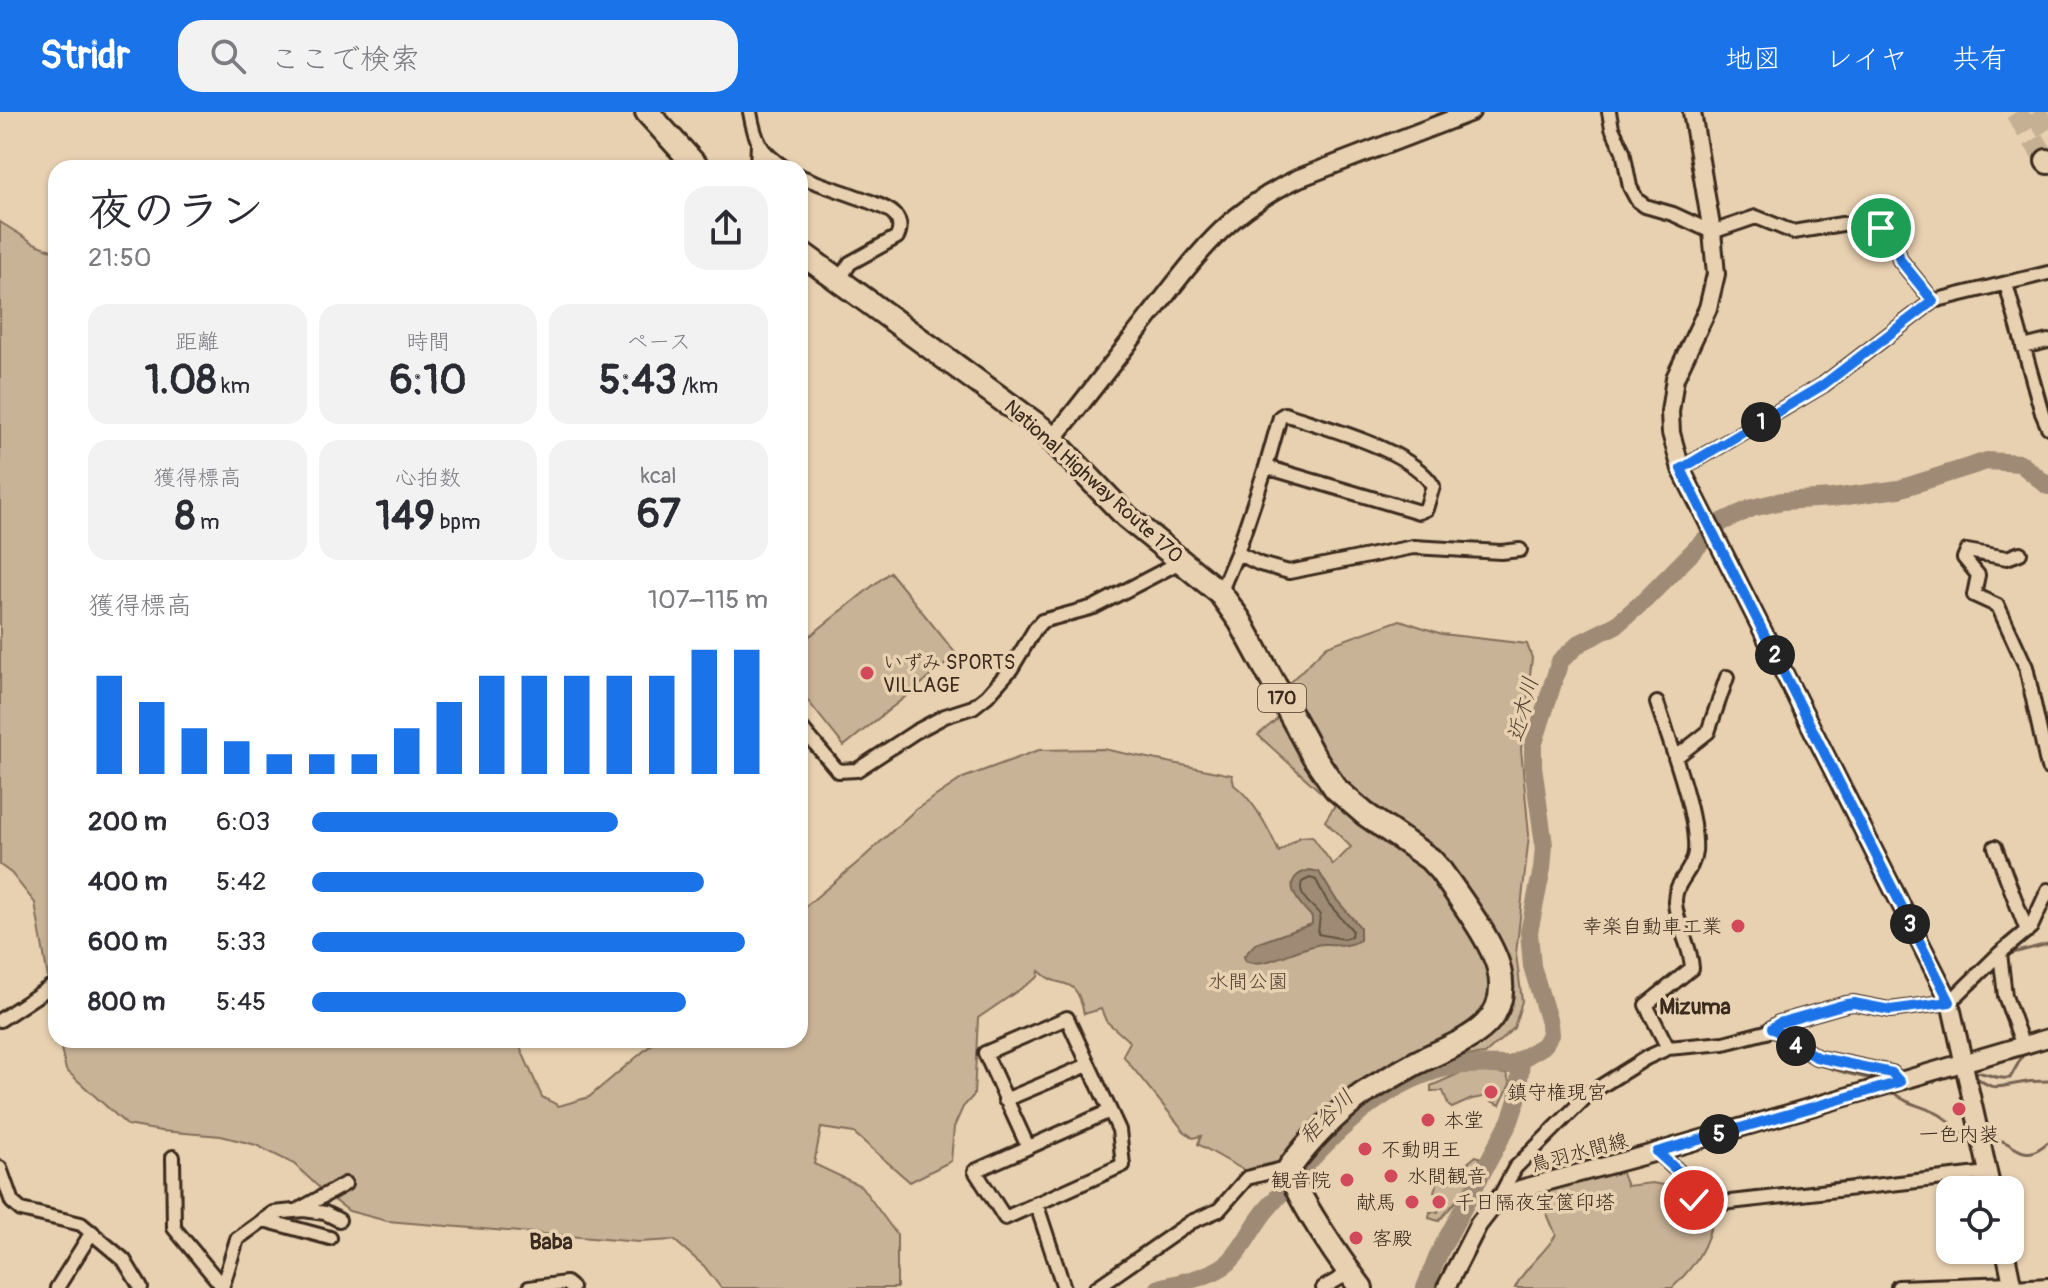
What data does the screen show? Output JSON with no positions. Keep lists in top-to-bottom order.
{
  "streets": {
    "highway": ["National Highway Route 170", "170"],
    "street": ["鳥羽水間線"]
  },
  "districts": ["Mizuma", "Baba"],
  "water": ["近木川", "秬谷川"],
  "parks": ["水間公園"],
  "places": [
    "いずみ SPORTS VILLAGE",
    "幸楽自動車工業",
    "鎮守権現宮",
    "一色内装",
    "本堂",
    "不動明王",
    "水間観音",
    "観音院",
    "献馬",
    "千日隔夜宝篋印塔",
    "客殿"
  ],
  "page": {
    "header": "Stridr",
    "search": "ここで検索",
    "nav": ["地図", "レイヤ", "共有"],
    "heading": ["夜のラン", "21:50"],
    "stats": [
      ["距離", "1.08 km"],
      ["時間", "6:10"],
      ["ペース", "5:43 /km"],
      ["獲得標高", "8 m"],
      ["心拍数", "149 bpm"],
      ["kcal", "67"]
    ],
    "pins": [
      "1",
      "2",
      "3",
      "4",
      "5"
    ],
    "chart": ["獲得標高", "107–115 m"],
    "list": [
      {
        "name": "200 m",
        "note": "6:03"
      },
      {
        "name": "400 m",
        "note": "5:42"
      },
      {
        "name": "600 m",
        "note": "5:33"
      },
      {
        "name": "800 m",
        "note": "5:45"
      }
    ]
  }
}
